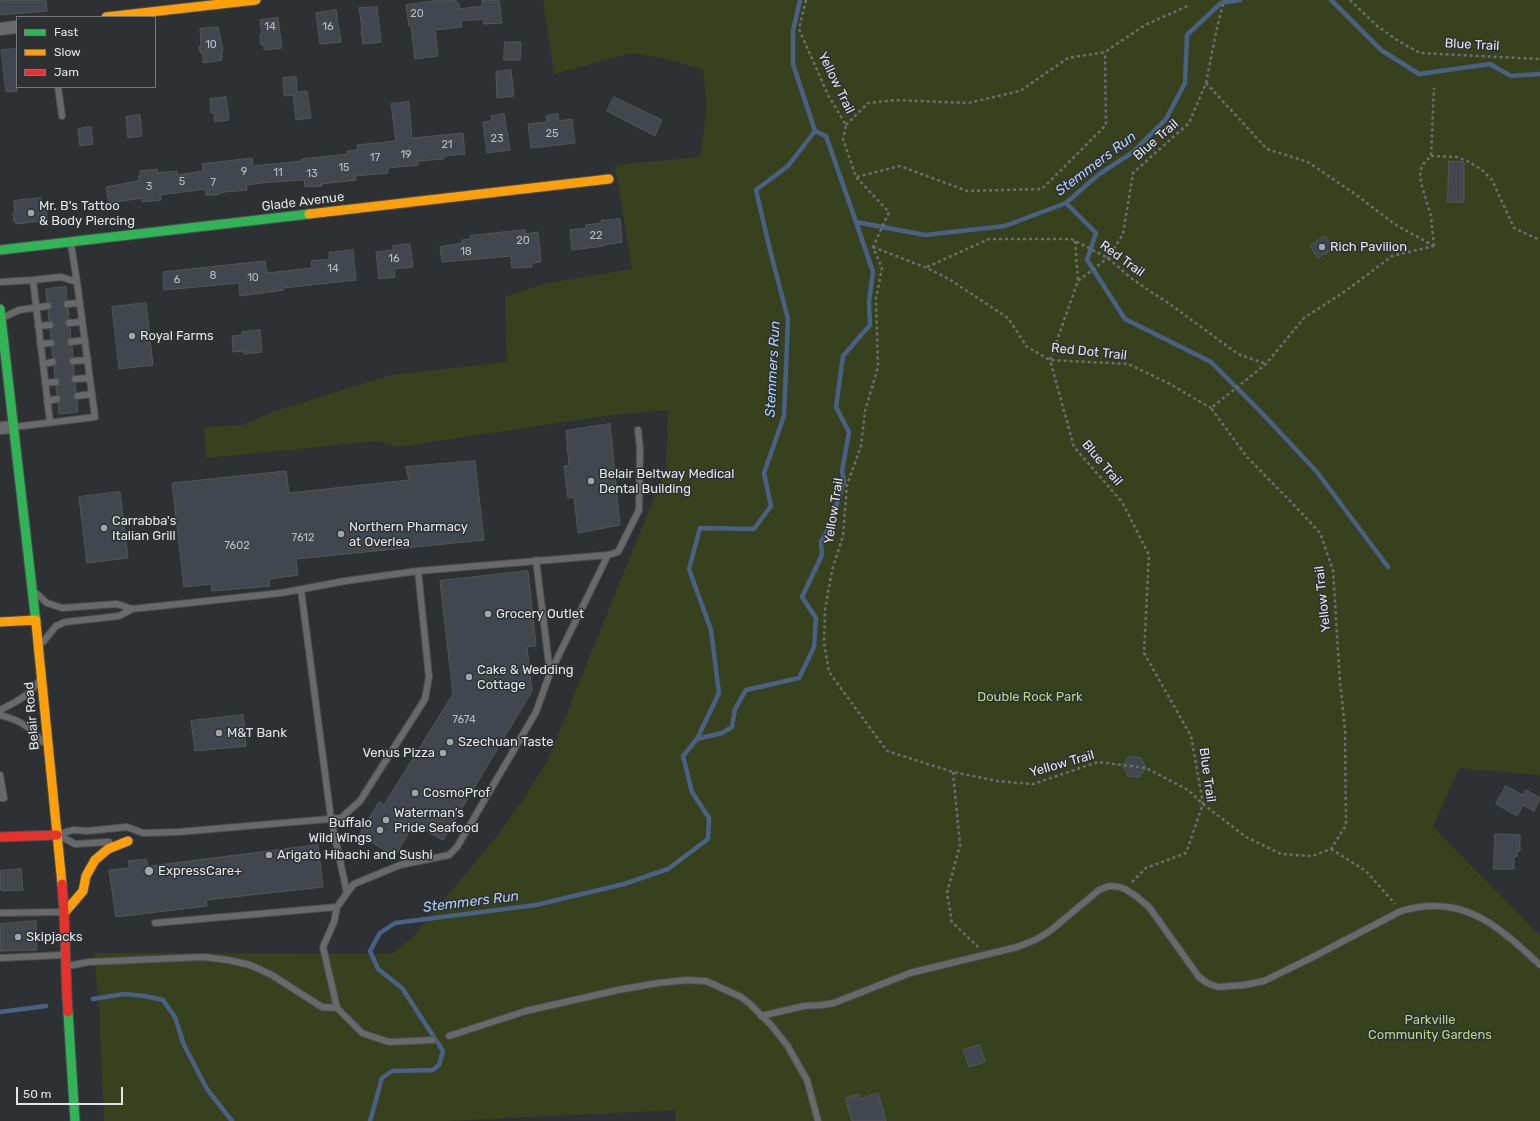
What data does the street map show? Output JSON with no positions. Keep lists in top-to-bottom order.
{
  "streets": {
    "main road": ["Glade Avenue", "Belair Road"],
    "path": [
      "Blue Trail",
      "Yellow Trail",
      "Red Trail",
      "Red Dot Trail"
    ]
  },
  "crossings": [
    ["Blue Trail", "Yellow Trail"],
    ["Blue Trail", "Red Trail"],
    ["Blue Trail", "Red Dot Trail"],
    ["Yellow Trail", "Red Dot Trail"],
    ["Red Trail", "Red Dot Trail"]
  ],
  "water": ["Stemmers Run"],
  "parks": ["Double Rock Park", "Parkville Community Gardens"],
  "places": [
    "Mr. B's Tattoo & Body Piercing",
    "Rich Pavilion",
    "Royal Farms",
    "Belair Beltway Medical Dental Building",
    "Carrabba's Italian Grill",
    "Northern Pharmacy at Overlea",
    "Grocery Outlet",
    "Cake & Wedding Cottage",
    "M&T Bank",
    "Szechuan Taste",
    "Venus Pizza",
    "CosmoProf",
    "Waterman’s Pride Seafood",
    "Buffalo Wild Wings",
    "Arigato Hibachi and Sushi",
    "ExpressCare+",
    "Skipjacks"
  ],
  "house_numbers": [
    "20",
    "14",
    "16",
    "10",
    "25",
    "23",
    "21",
    "19",
    "17",
    "15",
    "9",
    "11",
    "13",
    "5",
    "7",
    "3",
    "22",
    "20",
    "18",
    "16",
    "14",
    "8",
    "10",
    "6",
    "7612",
    "7602",
    "7674"
  ],
  "legend": ["Fast", "Slow", "Jam"],
  "scale_bar": "50 m"
}
